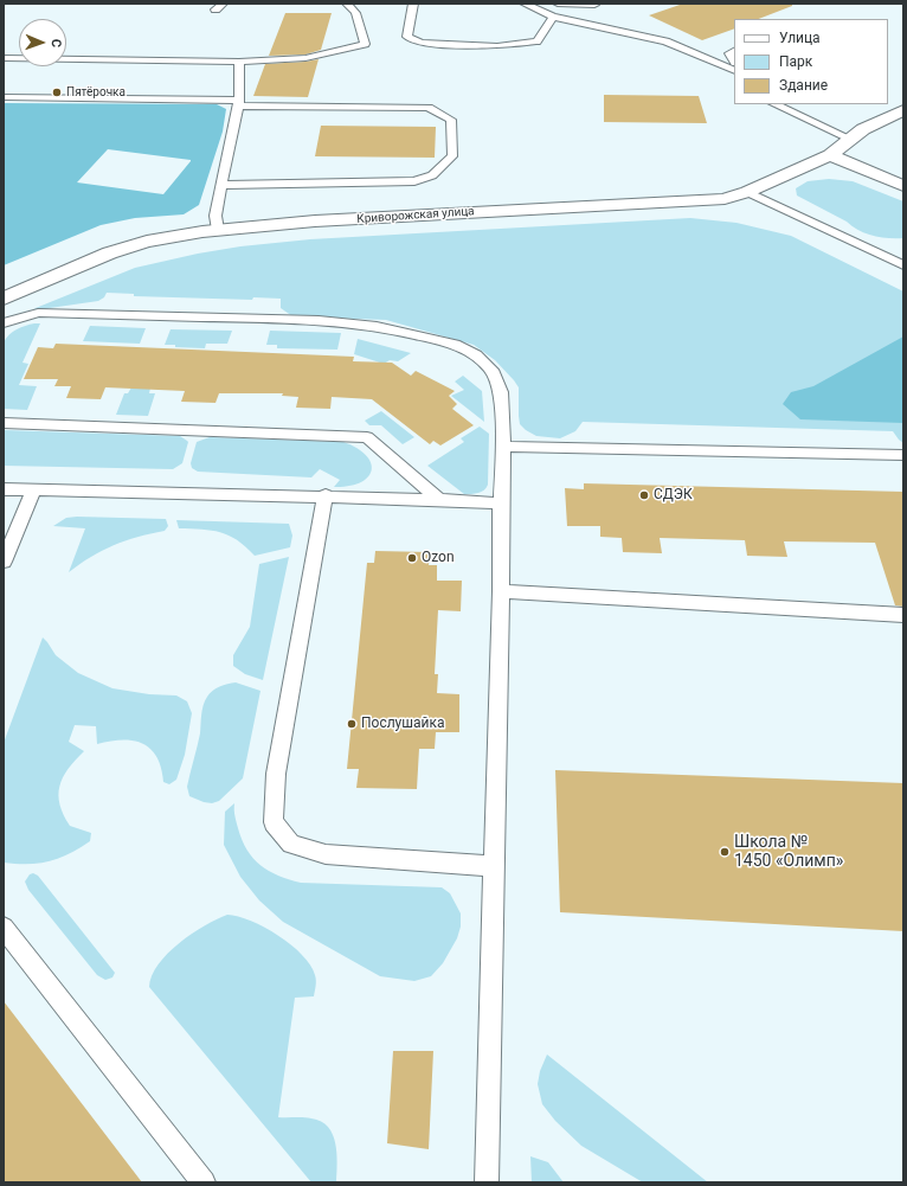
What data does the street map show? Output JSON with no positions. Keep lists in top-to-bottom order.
{
  "streets": {
    "street": ["Криворожская улица"]
  },
  "places": [
    "Пятёрочка",
    "СДЭК",
    "Ozon",
    "Послушайка",
    "Школа № 1450 «Олимп»"
  ],
  "legend": ["Улица", "Парк", "Здание"],
  "north": "right"
}
